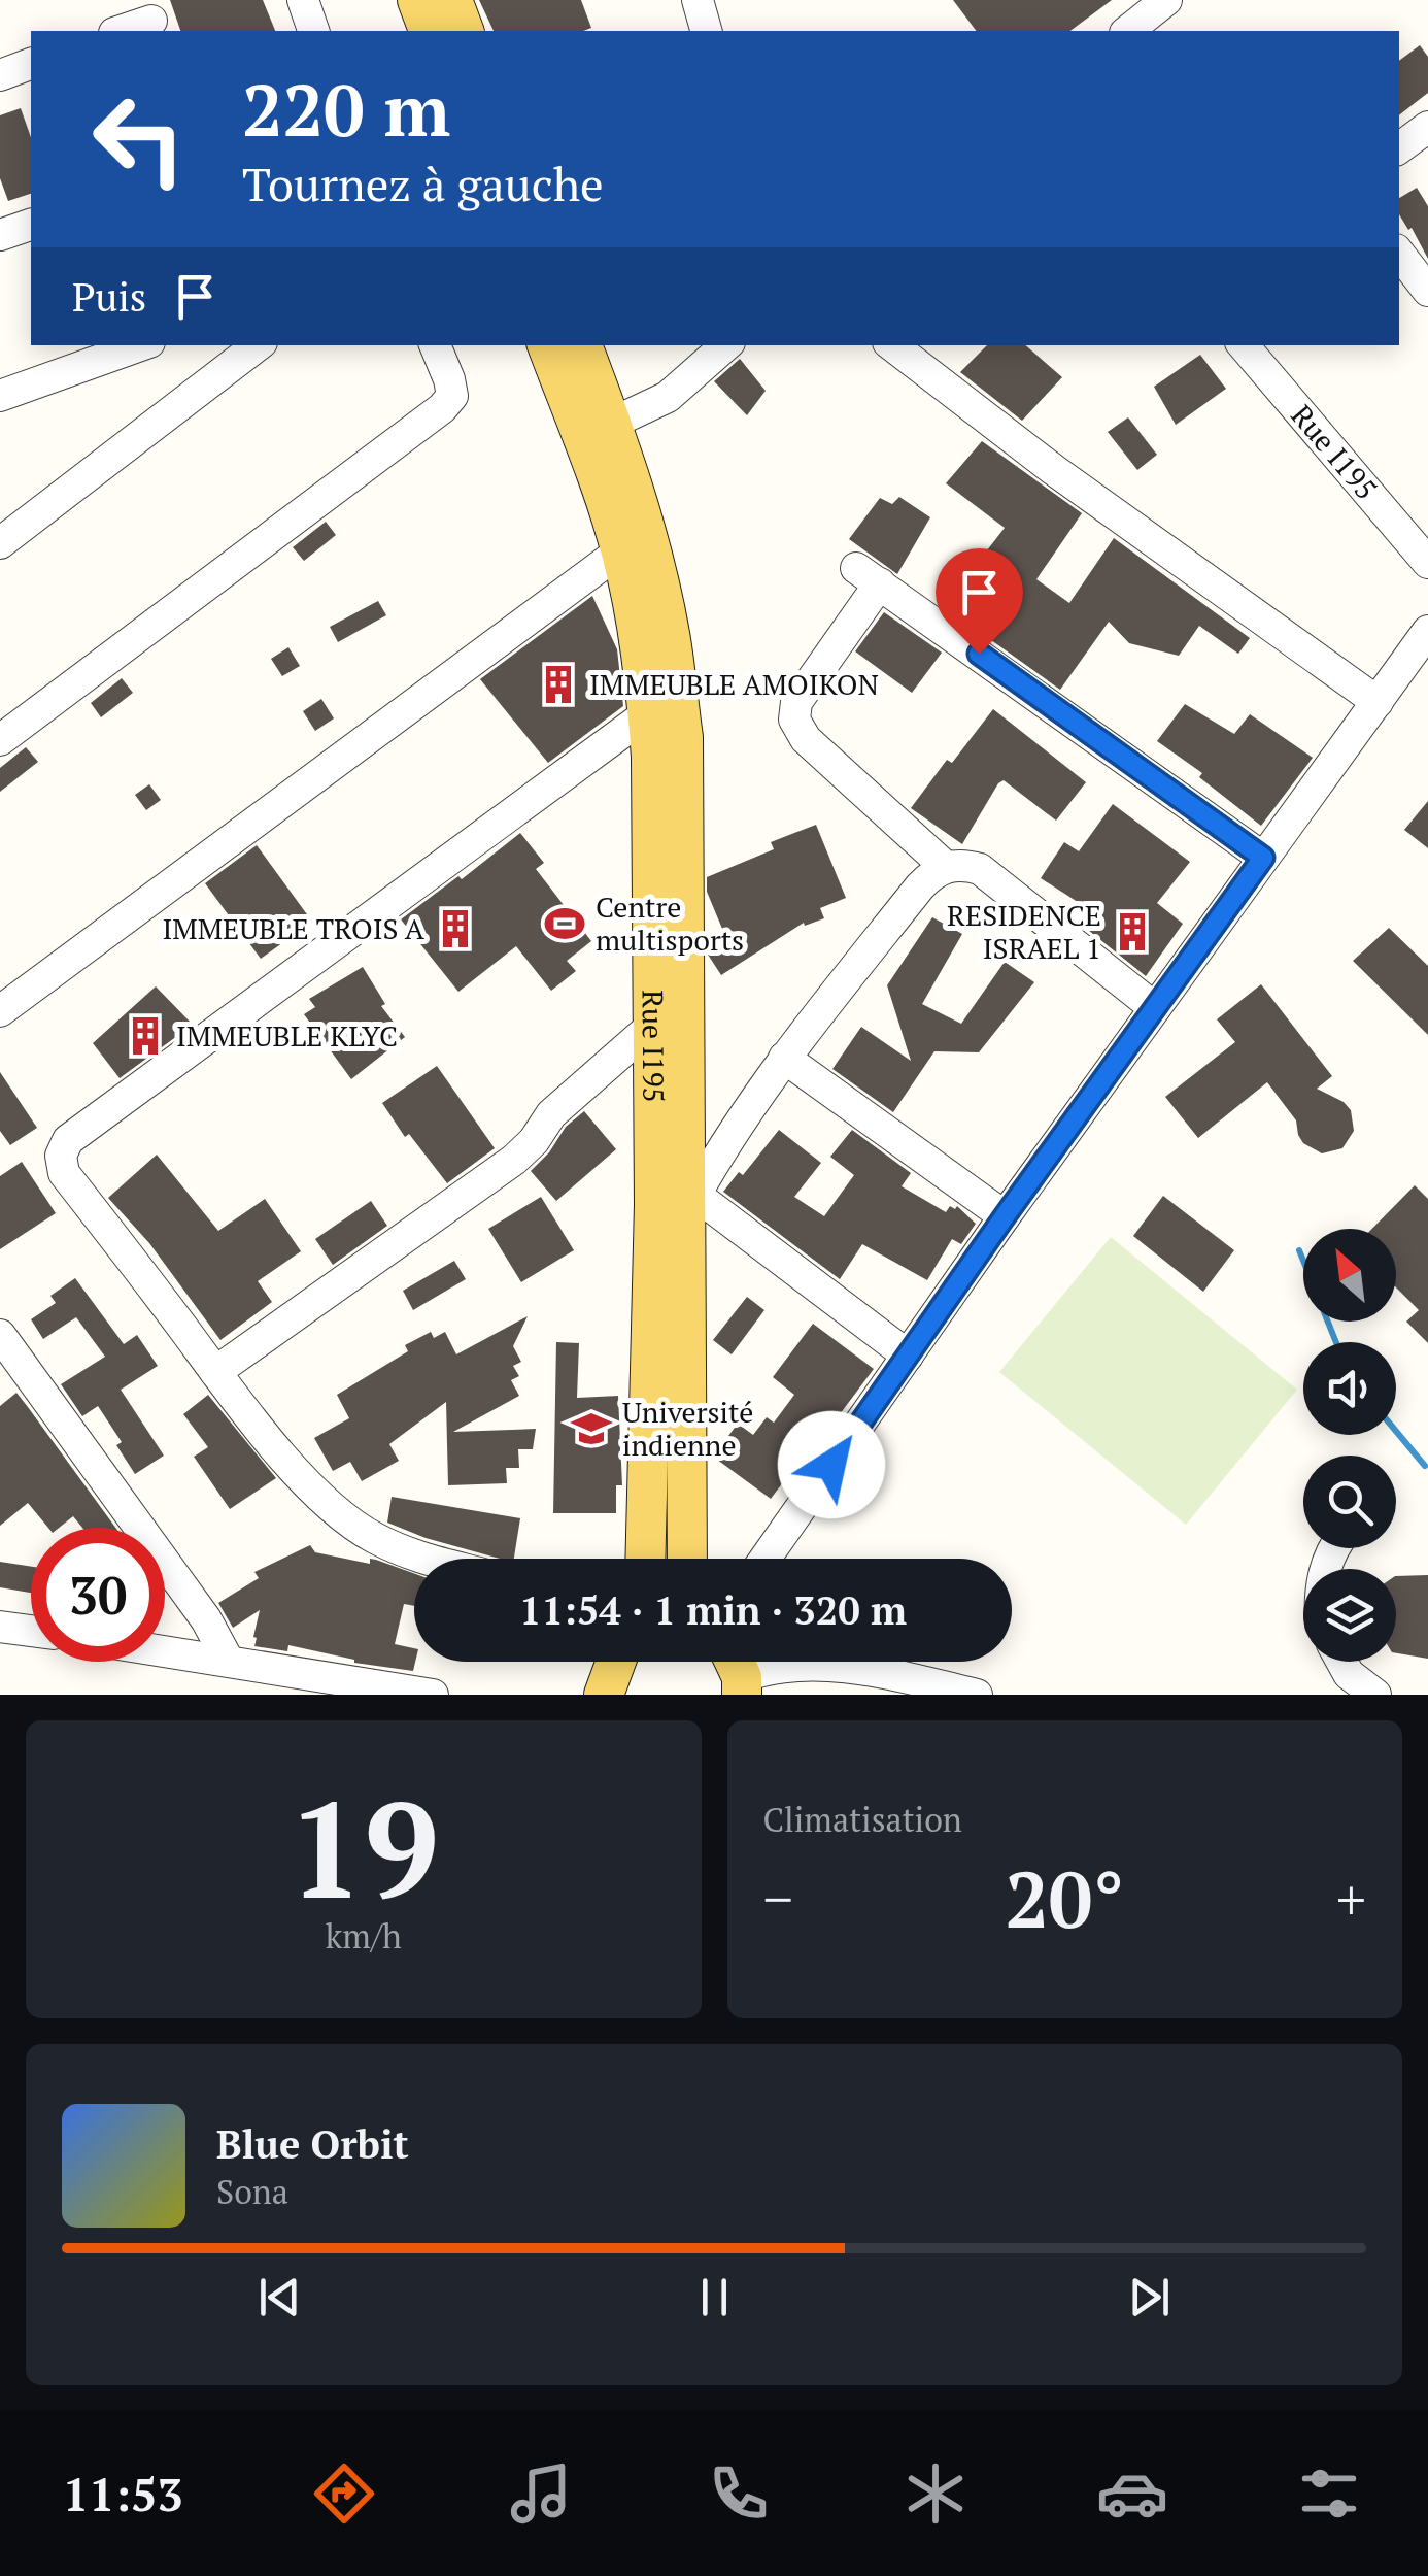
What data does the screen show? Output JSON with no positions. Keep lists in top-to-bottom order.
{
  "streets": {
    "main road": ["Rue I195"]
  },
  "places": {
    "building": [
      "IMMEUBLE AMOIKON",
      "IMMEUBLE TROIS A",
      "RESIDENCE ISRAEL 1",
      "IMMEUBLE KLYC"
    ],
    "sports": ["Centre multisports"],
    "school or university": ["Université indienne"]
  },
  "north": "top left",
  "page": {
    "turn": ["220 m", "Tournez à gauche"],
    "then": "Puis",
    "limit": "30",
    "trip": "11:54 · 1 min · 320 m",
    "tile": [
      ["19", "km/h"],
      "Climatisation"
    ],
    "heat": ["−", "20°", "+"],
    "song": ["Blue Orbit", "Sona"],
    "tabs": "11:53"
  }
}
